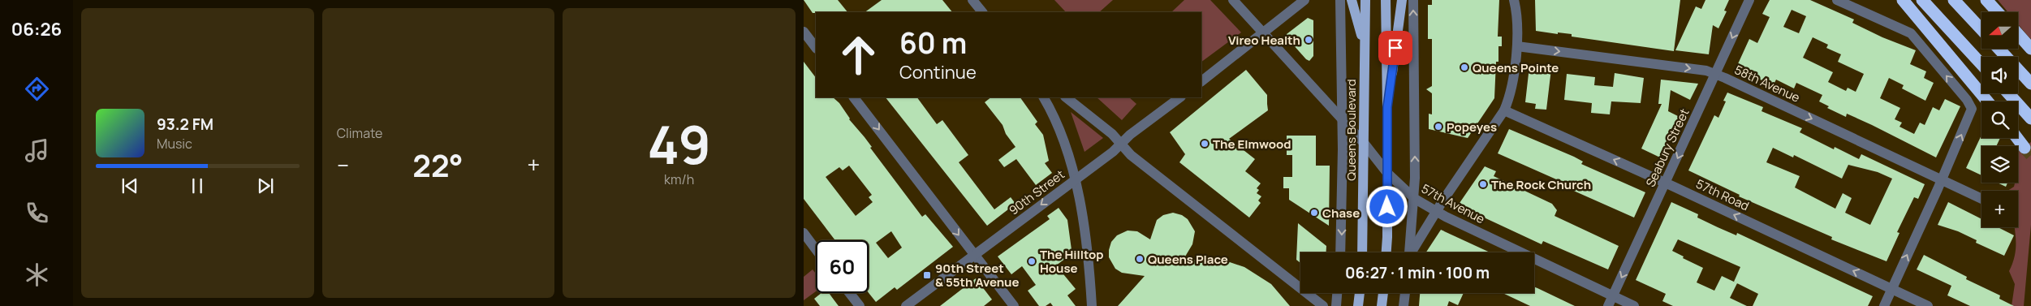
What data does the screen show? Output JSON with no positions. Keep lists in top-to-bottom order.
{
  "streets": {
    "main road": ["Queens Boulevard"],
    "street": [
      "58th Avenue",
      "Seabury Street",
      "90th Street",
      "57th Road",
      "57th Avenue"
    ]
  },
  "crossings": [
    ["58th Avenue", "Seabury Street"],
    ["Queens Boulevard", "57th Avenue"],
    ["Seabury Street", "57th Road"],
    ["Seabury Street", "57th Avenue"]
  ],
  "one_way": [
    "58th Avenue",
    "Seabury Street",
    "90th Street",
    "57th Road"
  ],
  "places": {
    "other": [
      "Vireo Health",
      "Queens Pointe",
      "Popeyes",
      "The Elmwood",
      "The Rock Church",
      "Chase",
      "Queens Place",
      "The Hilltop House"
    ],
    "transit": ["90th Street & 55th Avenue"]
  },
  "north": "left",
  "page": {
    "tabs": "06:26",
    "tile": [
      "Climate",
      ["49", "km/h"]
    ],
    "map_buttons": "+",
    "turn": ["60 m", "Continue"],
    "song": ["93.2 FM", "Music"],
    "heat": ["−", "22°", "+"],
    "limit": "60",
    "trip": "06:27 · 1 min · 100 m"
  }
}
